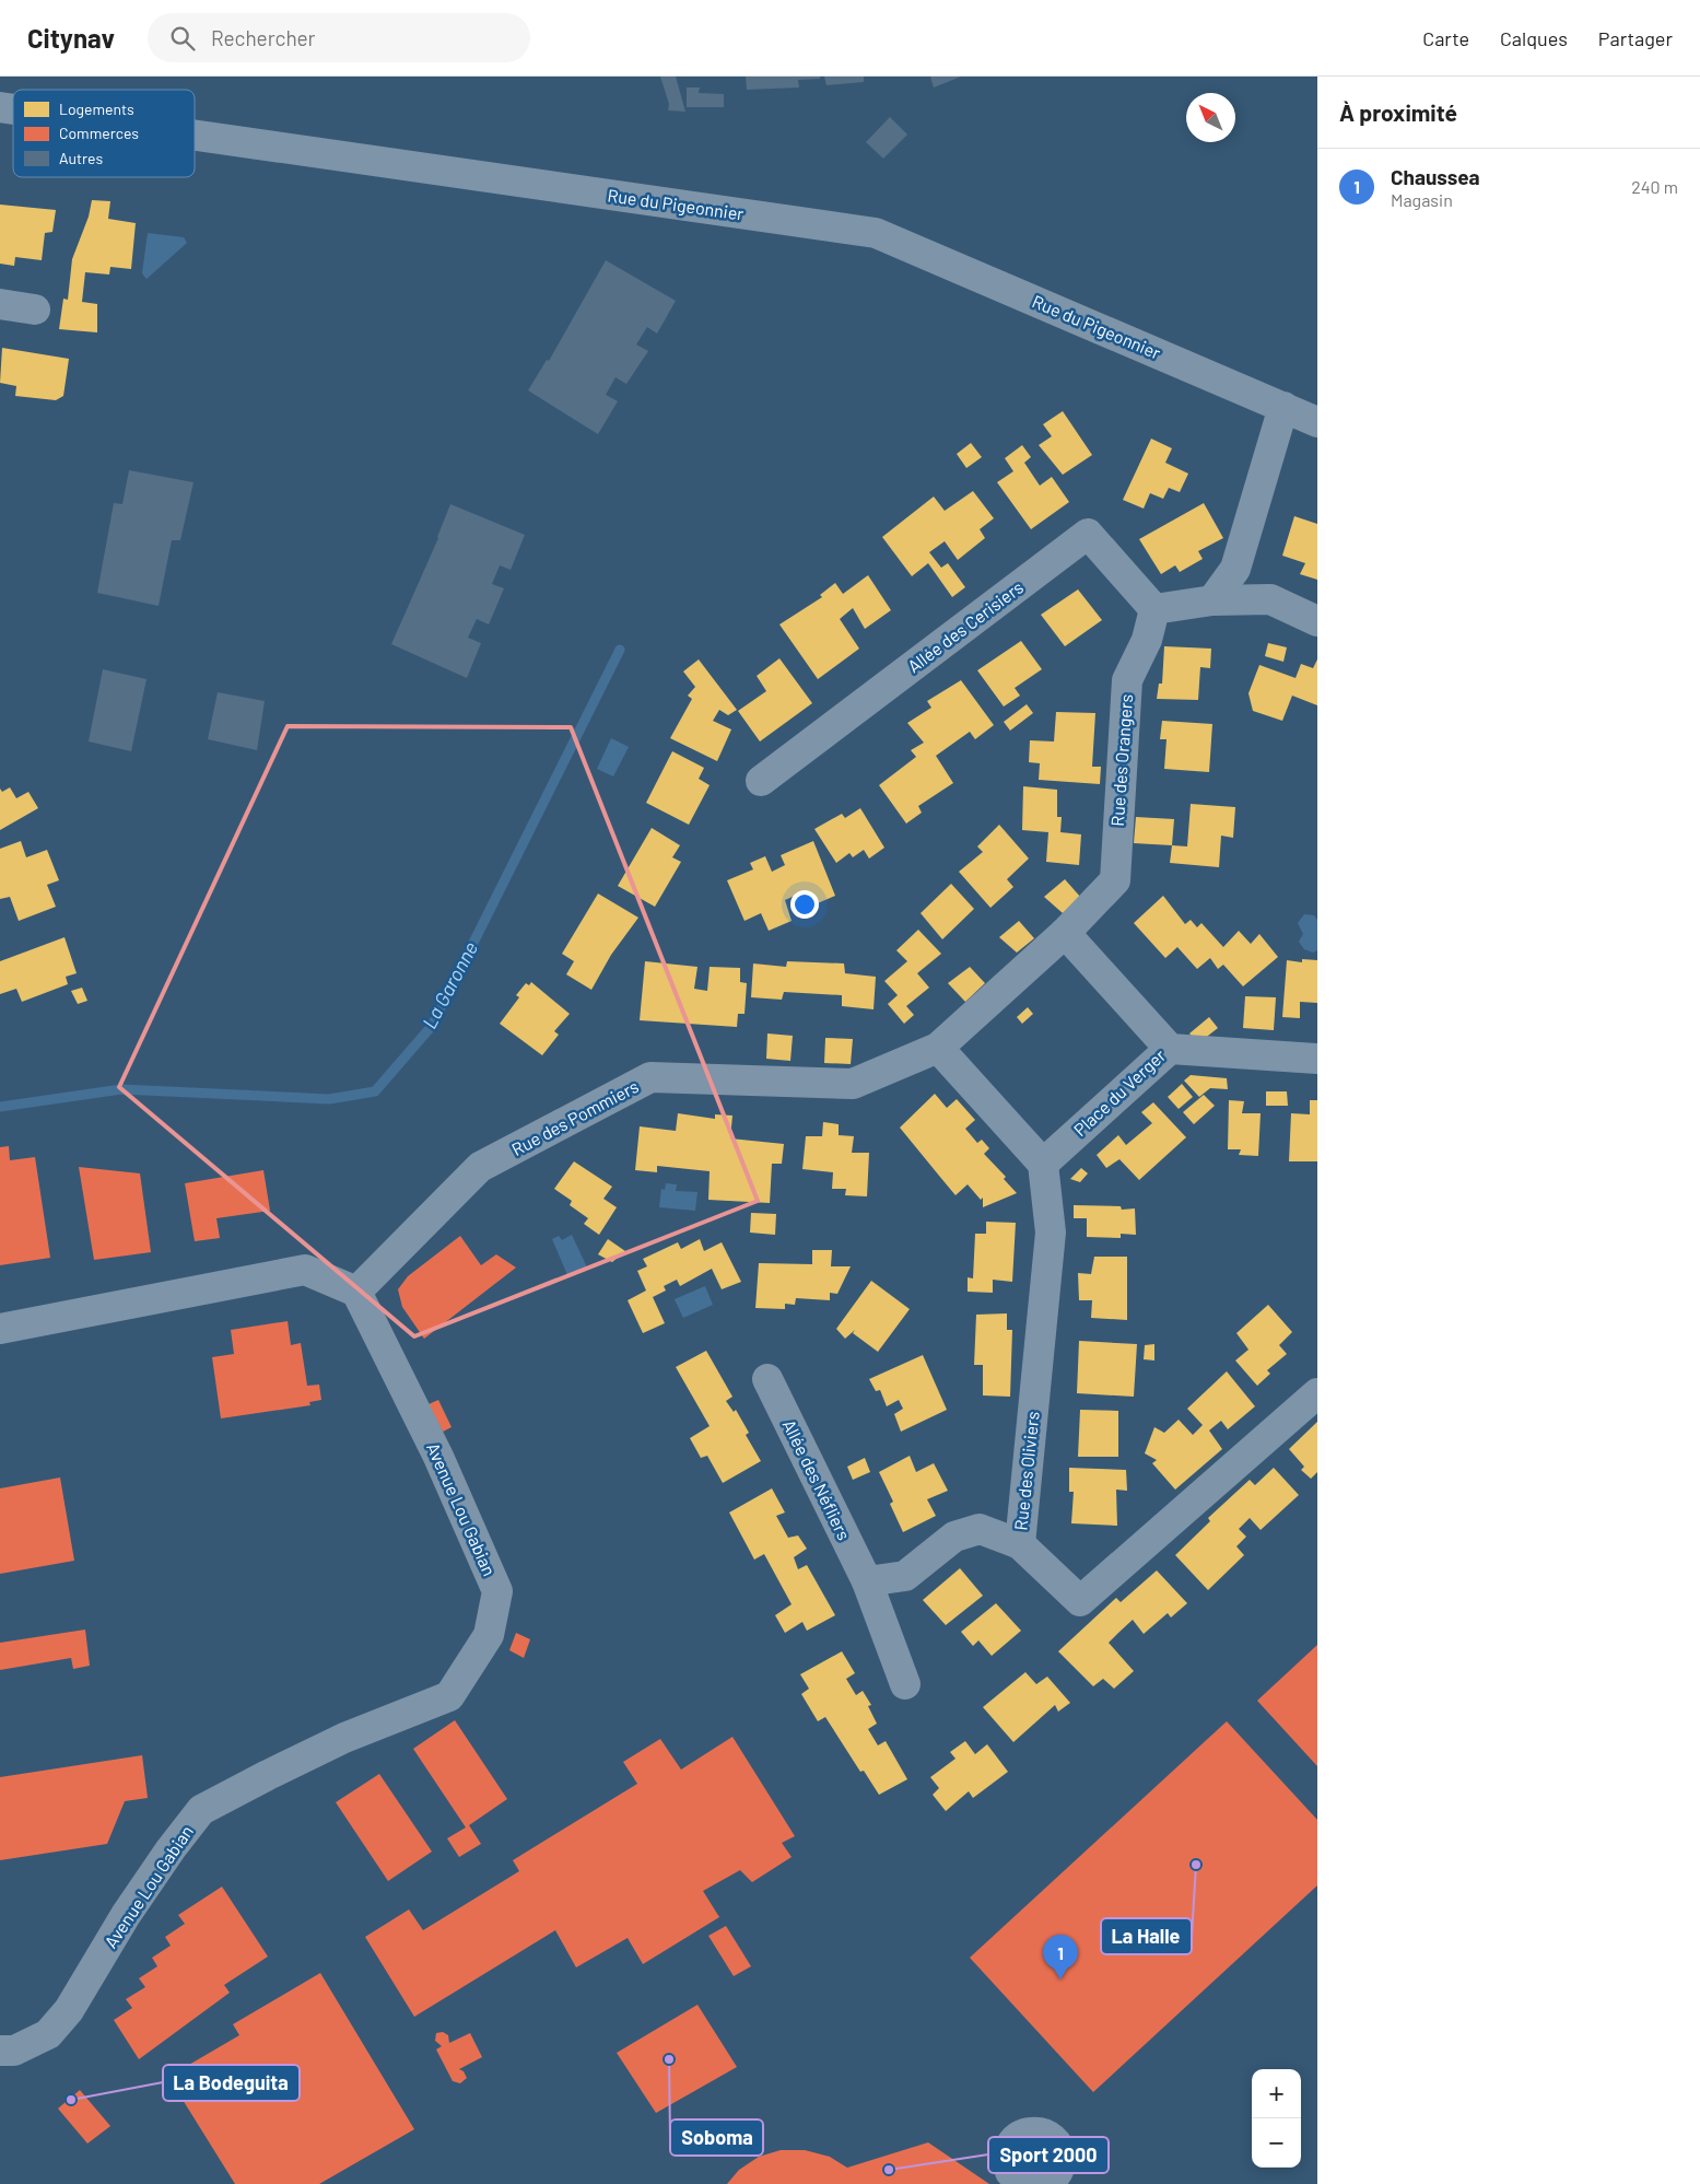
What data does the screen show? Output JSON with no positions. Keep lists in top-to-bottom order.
{
  "streets": {
    "street": [
      "Rue du Pigeonnier",
      "Allée des Cerisiers",
      "Rue des Orangers",
      "Place du Verger",
      "Rue des Pommiers",
      "Rue des Oliviers",
      "Allée des Néfliers",
      "Avenue Lou Gabian"
    ]
  },
  "crossings": [
    ["Allée des Cerisiers", "Rue des Orangers"],
    ["Rue des Orangers", "Place du Verger"],
    ["Place du Verger", "Rue des Oliviers"],
    ["Rue des Pommiers", "Avenue Lou Gabian"]
  ],
  "water": ["La Garonne"],
  "places": [
    "La Halle",
    "Soboma",
    "La Bodeguita",
    "Sport 2000"
  ],
  "legend": ["Logements", "Commerces", "Autres"],
  "north": "top left",
  "page": {
    "header": "Citynav",
    "search": "Rechercher",
    "nav": ["Carte", "Calques", "Partager"],
    "heading": "À proximité",
    "list": [
      {
        "mark": "1",
        "name": "Chaussea",
        "note": "Magasin",
        "value": "240 m"
      }
    ],
    "pins": "1",
    "map_buttons": ["+", "−"]
  }
}
